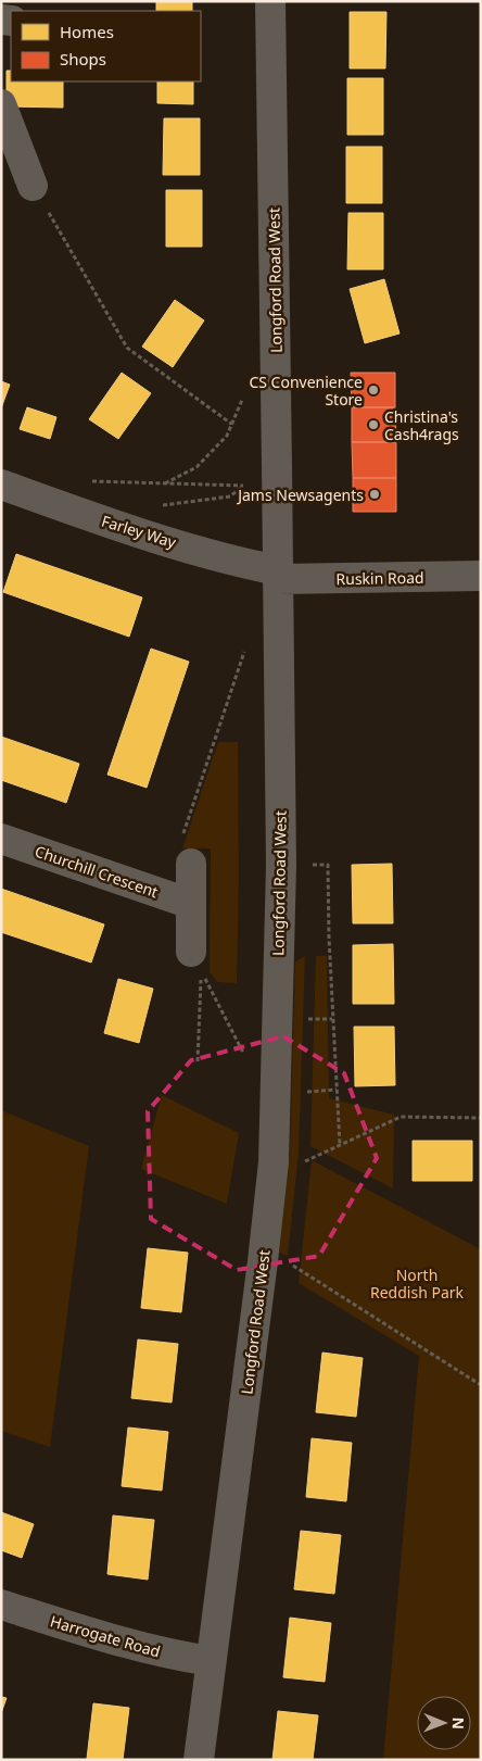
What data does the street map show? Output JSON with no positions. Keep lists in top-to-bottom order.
{
  "streets": {
    "street": [
      "Longford Road West",
      "Farley Way",
      "Ruskin Road",
      "Churchill Crescent",
      "Harrogate Road"
    ]
  },
  "crossings": [
    ["Longford Road West", "Farley Way"],
    ["Longford Road West", "Ruskin Road"],
    ["Longford Road West", "Harrogate Road"],
    ["Farley Way", "Ruskin Road"]
  ],
  "parks": ["North Reddish Park"],
  "places": ["CS Convenience Store", "Christina's Cash4rags", "Jams Newsagents"],
  "legend": ["Homes", "Shops"],
  "north": "right"
}
